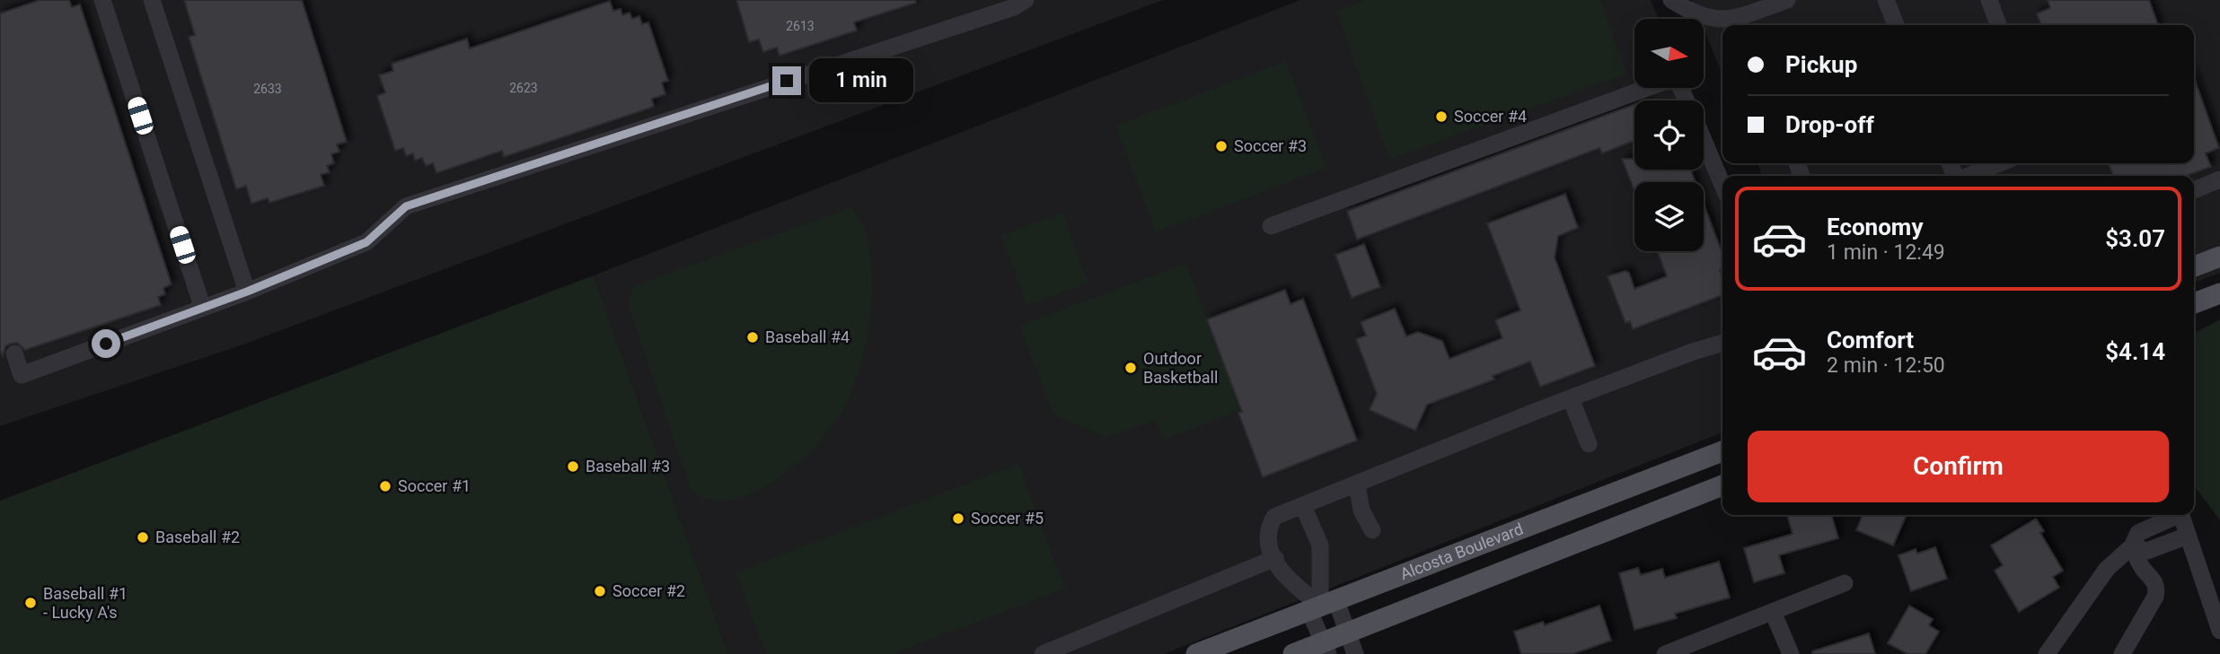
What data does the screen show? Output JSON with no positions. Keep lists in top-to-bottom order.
{
  "streets": {
    "main road": ["Alcosta Boulevard"]
  },
  "places": [
    "Soccer #4",
    "Soccer #3",
    "Baseball #4",
    "Outdoor Basketball",
    "Baseball #3",
    "Soccer #1",
    "Soccer #5",
    "Baseball #2",
    "Soccer #2",
    "Baseball #1 - Lucky A's"
  ],
  "house_numbers": ["2613", "2623", "2633"],
  "north": "right",
  "page": {
    "banner": ["Pickup", "Drop-off"],
    "bubble": "1 min",
    "list": [
      {
        "name": "Economy",
        "note": "1 min · 12:49",
        "value": "$3.07"
      },
      {
        "name": "Comfort",
        "note": "2 min · 12:50",
        "value": "$4.14"
      }
    ],
    "buttons": "Confirm"
  }
}
